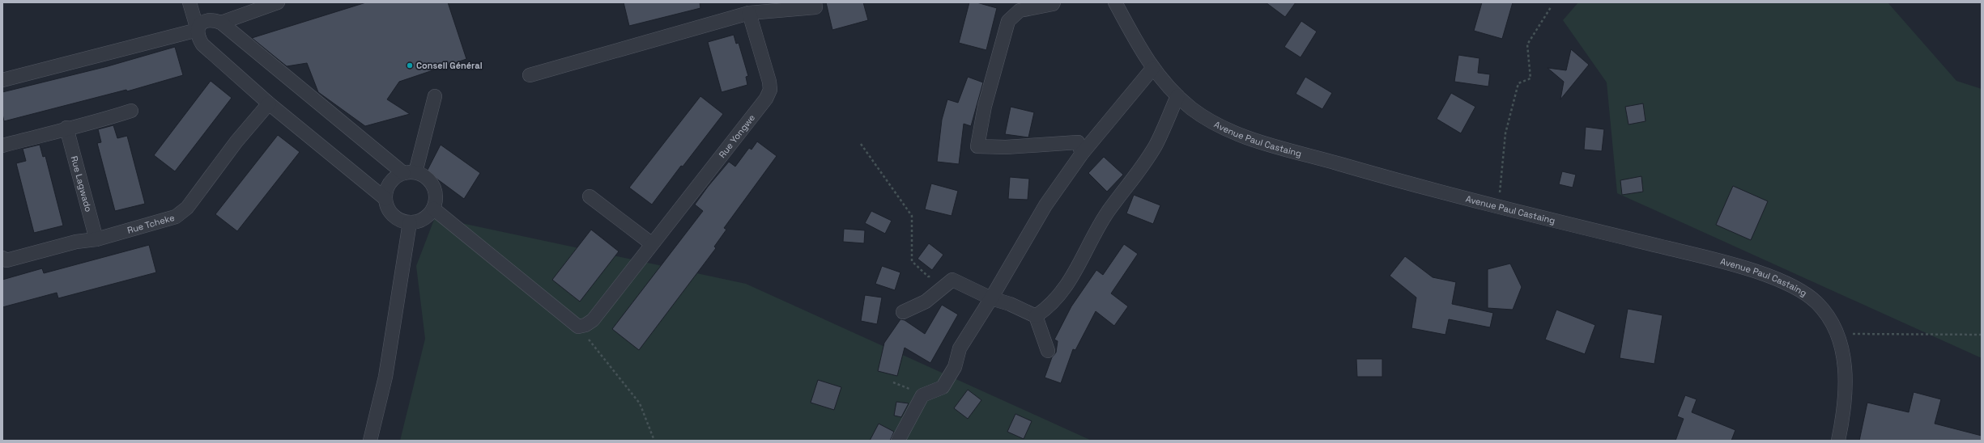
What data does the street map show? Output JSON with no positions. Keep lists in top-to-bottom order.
{
  "streets": {
    "street": [
      "Rue Yongwe",
      "Avenue Paul Castaing",
      "Rue Lagwado",
      "Rue Tcheke"
    ]
  },
  "crossings": [
    ["Rue Lagwado", "Rue Tcheke"]
  ],
  "places": ["Conseil Général"]
}
